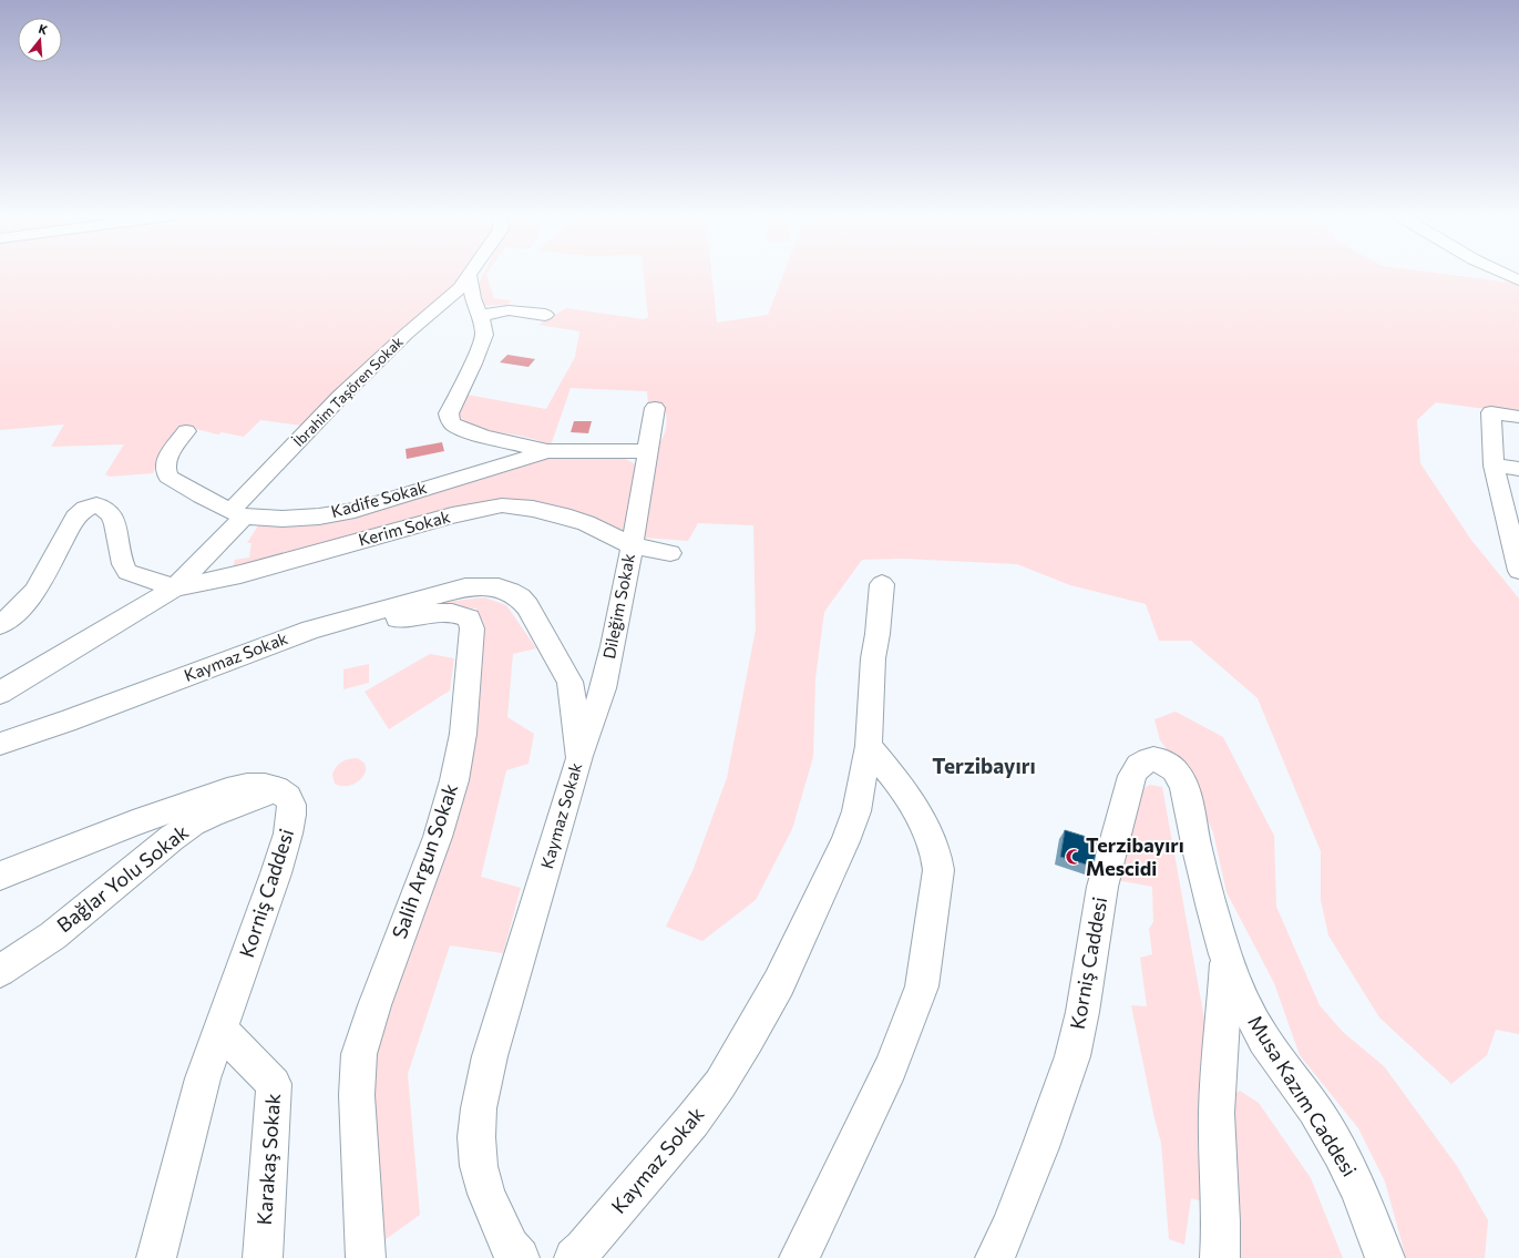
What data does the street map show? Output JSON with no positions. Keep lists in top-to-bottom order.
{
  "streets": {
    "street": [
      "İbrahim Taşören Sokak",
      "Kadife Sokak",
      "Kerim Sokak",
      "Dileğim Sokak",
      "Kaymaz Sokak",
      "Salih Argun Sokak",
      "Bağlar Yolu Sokak",
      "Korniş Caddesi",
      "Musa Kazım Caddesi",
      "Karakaş Sokak"
    ]
  },
  "crossings": [
    ["İbrahim Taşören Sokak", "Kadife Sokak"],
    ["İbrahim Taşören Sokak", "Kerim Sokak"],
    ["Kadife Sokak", "Dileğim Sokak"],
    ["Kerim Sokak", "Dileğim Sokak"],
    ["Dileğim Sokak", "Kaymaz Sokak"],
    ["Kaymaz Sokak", "Salih Argun Sokak"],
    ["Bağlar Yolu Sokak", "Korniş Caddesi"],
    ["Korniş Caddesi", "Musa Kazım Caddesi"],
    ["Korniş Caddesi", "Karakaş Sokak"]
  ],
  "districts": ["Terzibayırı"],
  "places": {
    "mosque": ["Terzibayırı Mescidi"]
  },
  "north": "top"
}
